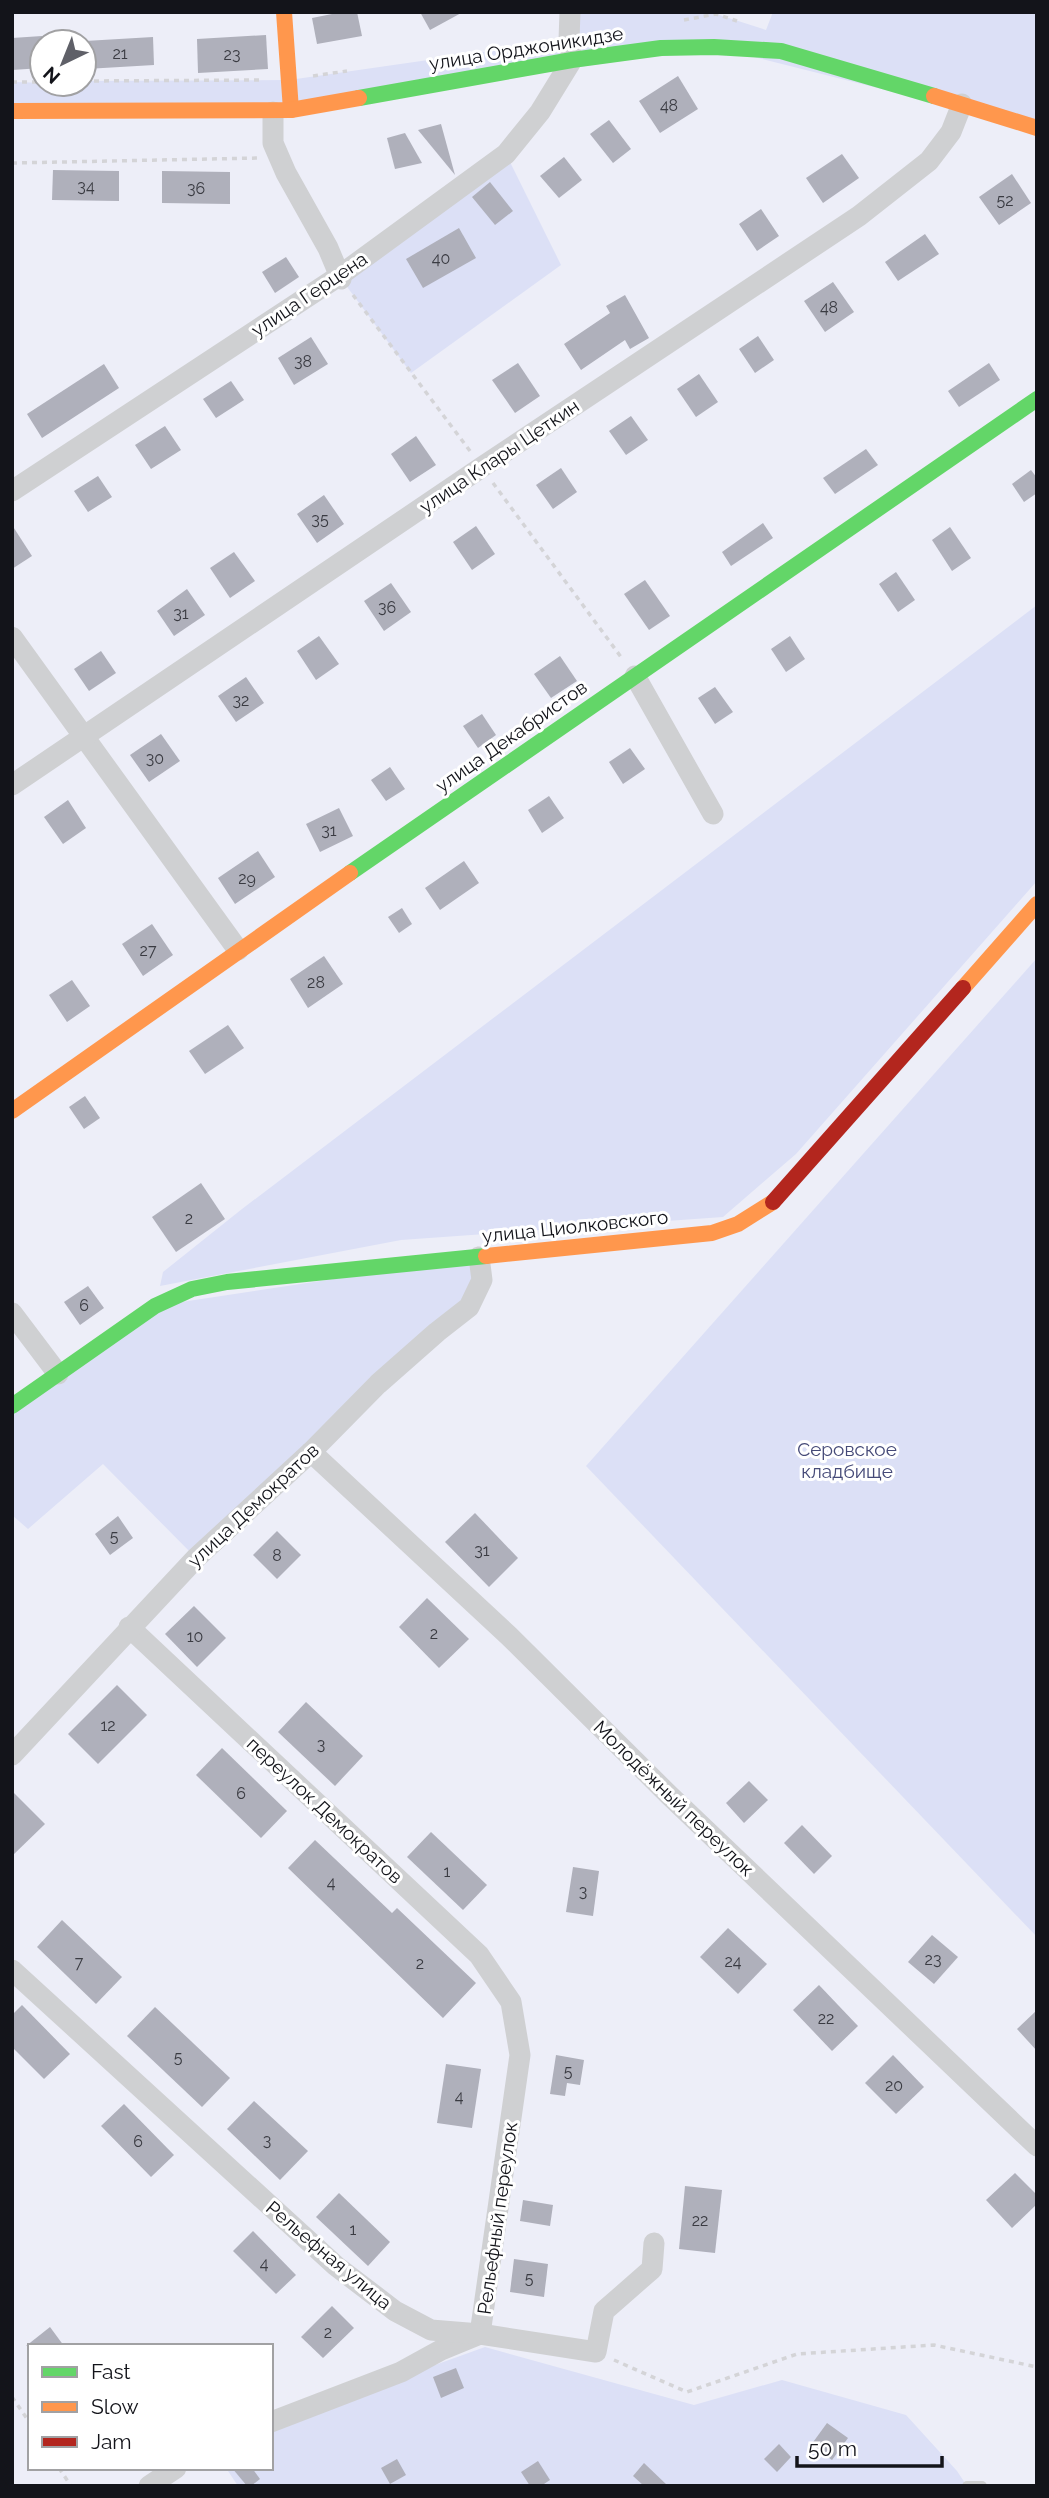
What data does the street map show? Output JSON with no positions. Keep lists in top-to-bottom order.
{
  "streets": {
    "main road": ["улица Орджоникидзе", "улица Декабристов", "улица Циолковского"],
    "street": [
      "улица Герцена",
      "улица Клары Цеткин",
      "улица Демократов",
      "Молодёжный переулок",
      "переулок Демократов",
      "Рельефный переулок",
      "Рельефная улица"
    ]
  },
  "crossings": [
    ["улица Орджоникидзе", "улица Герцена"],
    ["улица Орджоникидзе", "улица Клары Цеткин"],
    ["улица Циолковского", "улица Демократов"],
    ["улица Демократов", "Молодёжный переулок"],
    ["улица Демократов", "переулок Демократов"],
    ["переулок Демократов", "Рельефный переулок"],
    ["Рельефный переулок", "Рельефная улица"]
  ],
  "parks": ["Серовское кладбище"],
  "house_numbers": [
    "21",
    "23",
    "48",
    "34",
    "36",
    "52",
    "40",
    "48",
    "38",
    "35",
    "36",
    "31",
    "32",
    "30",
    "31",
    "29",
    "27",
    "28",
    "2",
    "6",
    "5",
    "31",
    "8",
    "2",
    "10",
    "12",
    "3",
    "6",
    "1",
    "4",
    "3",
    "23",
    "24",
    "7",
    "2",
    "22",
    "5",
    "5",
    "20",
    "4",
    "3",
    "6",
    "22",
    "1",
    "4",
    "5",
    "2"
  ],
  "legend": ["Fast", "Slow", "Jam"],
  "scale_bar": "50 m",
  "north": "bottom left"
}
